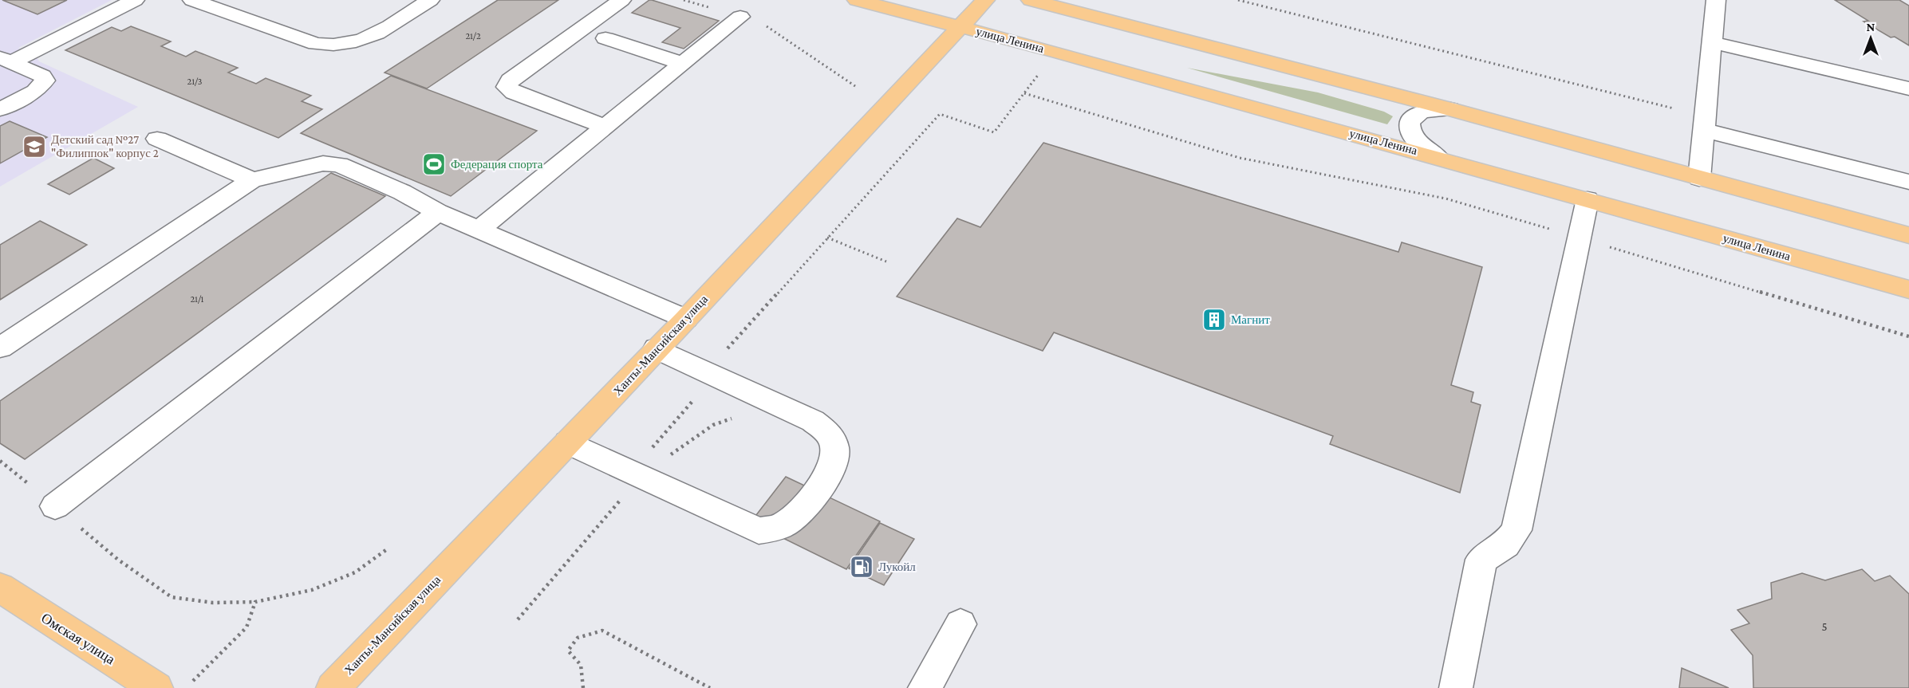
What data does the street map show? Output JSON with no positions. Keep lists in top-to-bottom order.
{
  "streets": {
    "main road": ["улица Ленина", "Ханты-Мансийская улица", "Омская улица"]
  },
  "crossings": [
    ["улица Ленина", "Ханты-Мансийская улица"]
  ],
  "places": {
    "school or university": ["Детский сад №27 \"Филиппок\" корпус 2"],
    "sports": ["Федерация спорта"],
    "building": ["Магнит"],
    "fuel station": ["Лукойл"]
  },
  "house_numbers": [
    "21/2",
    "21/3",
    "21/1",
    "5"
  ],
  "north": "top"
}
